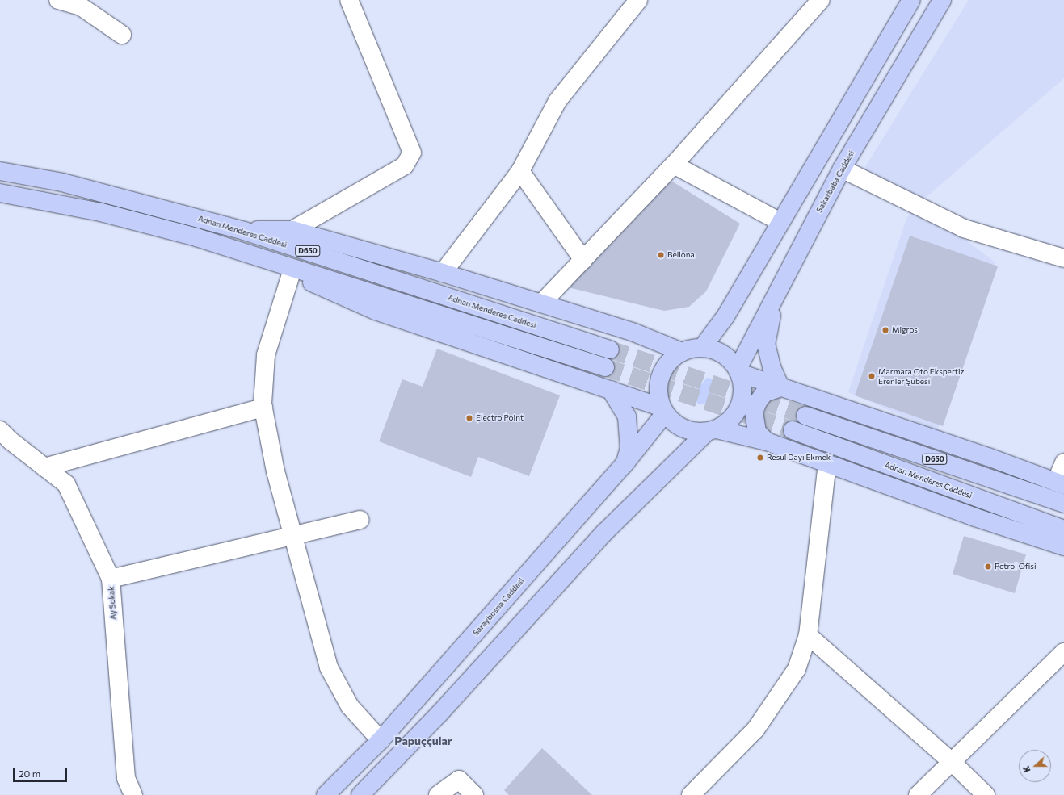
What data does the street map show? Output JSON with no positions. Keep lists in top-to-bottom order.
{
  "streets": {
    "main road": [
      "Sakarbaba Caddesi",
      "Adnan Menderes Caddesi",
      "D650",
      "Saraybosna Caddesi"
    ],
    "street": ["Ay Sokak"]
  },
  "crossings": [
    ["Sakarbaba Caddesi", "Saraybosna Caddesi"]
  ],
  "districts": ["Papuççular"],
  "places": [
    "Bellona",
    "Migros",
    "Marmara Oto Ekspertiz Erenler Şubesi",
    "Electro Point",
    "Resul Dayı Ekmek",
    "Petrol Ofisi"
  ],
  "scale_bar": "20 m",
  "north": "left"
}
